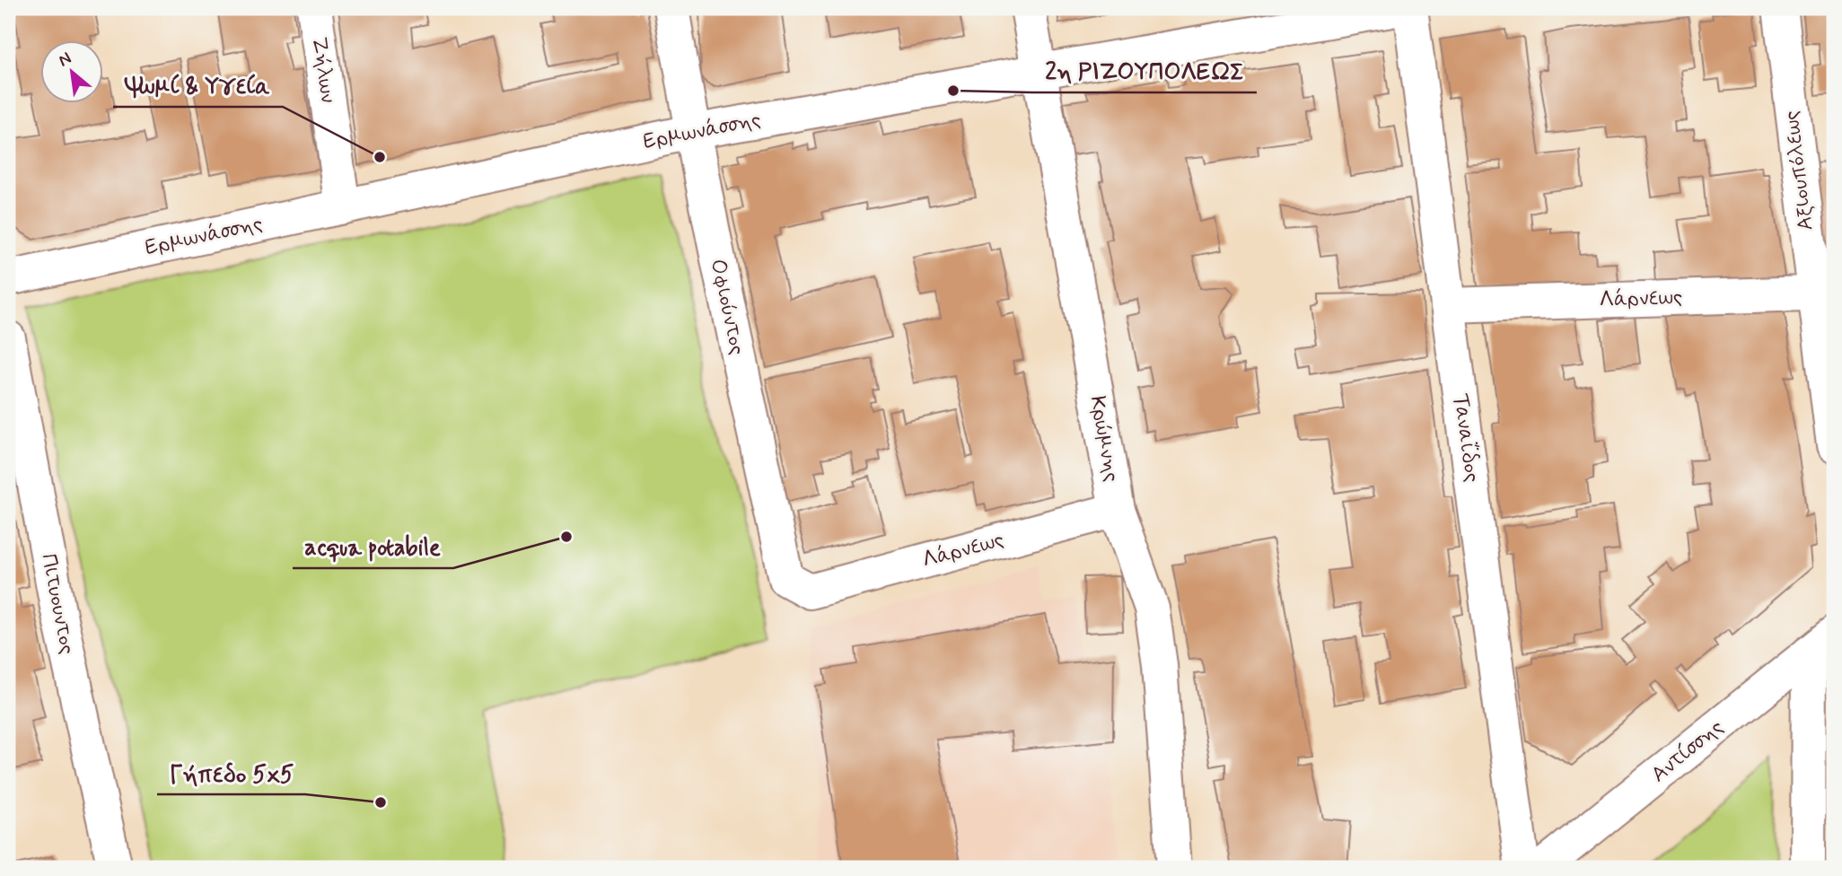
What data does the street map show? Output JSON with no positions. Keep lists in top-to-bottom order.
{
  "streets": {
    "street": [
      "Ζήλων",
      "Ερμωνάσσης",
      "Αξιουπόλεως",
      "Λάρνεως",
      "Οφιούντος",
      "Ταναΐδος",
      "Κρώμνης",
      "Πιτυουντος",
      "Αντίσσης"
    ]
  },
  "crossings": [
    ["Ζήλων", "Ερμωνάσσης"],
    ["Ερμωνάσσης", "Οφιούντος"],
    ["Ερμωνάσσης", "Κρώμνης"],
    ["Αξιουπόλεως", "Λάρνεως"],
    ["Λάρνεως", "Οφιούντος"],
    ["Λάρνεως", "Ταναΐδος"],
    ["Λάρνεως", "Κρώμνης"]
  ],
  "places": [
    "2η ΡΙΖΟΥΠΟΛΕΩΣ",
    "Ψωμί & Υγεία",
    "acqua potabile",
    "Γήπεδο 5x5"
  ],
  "north": "top left"
}
